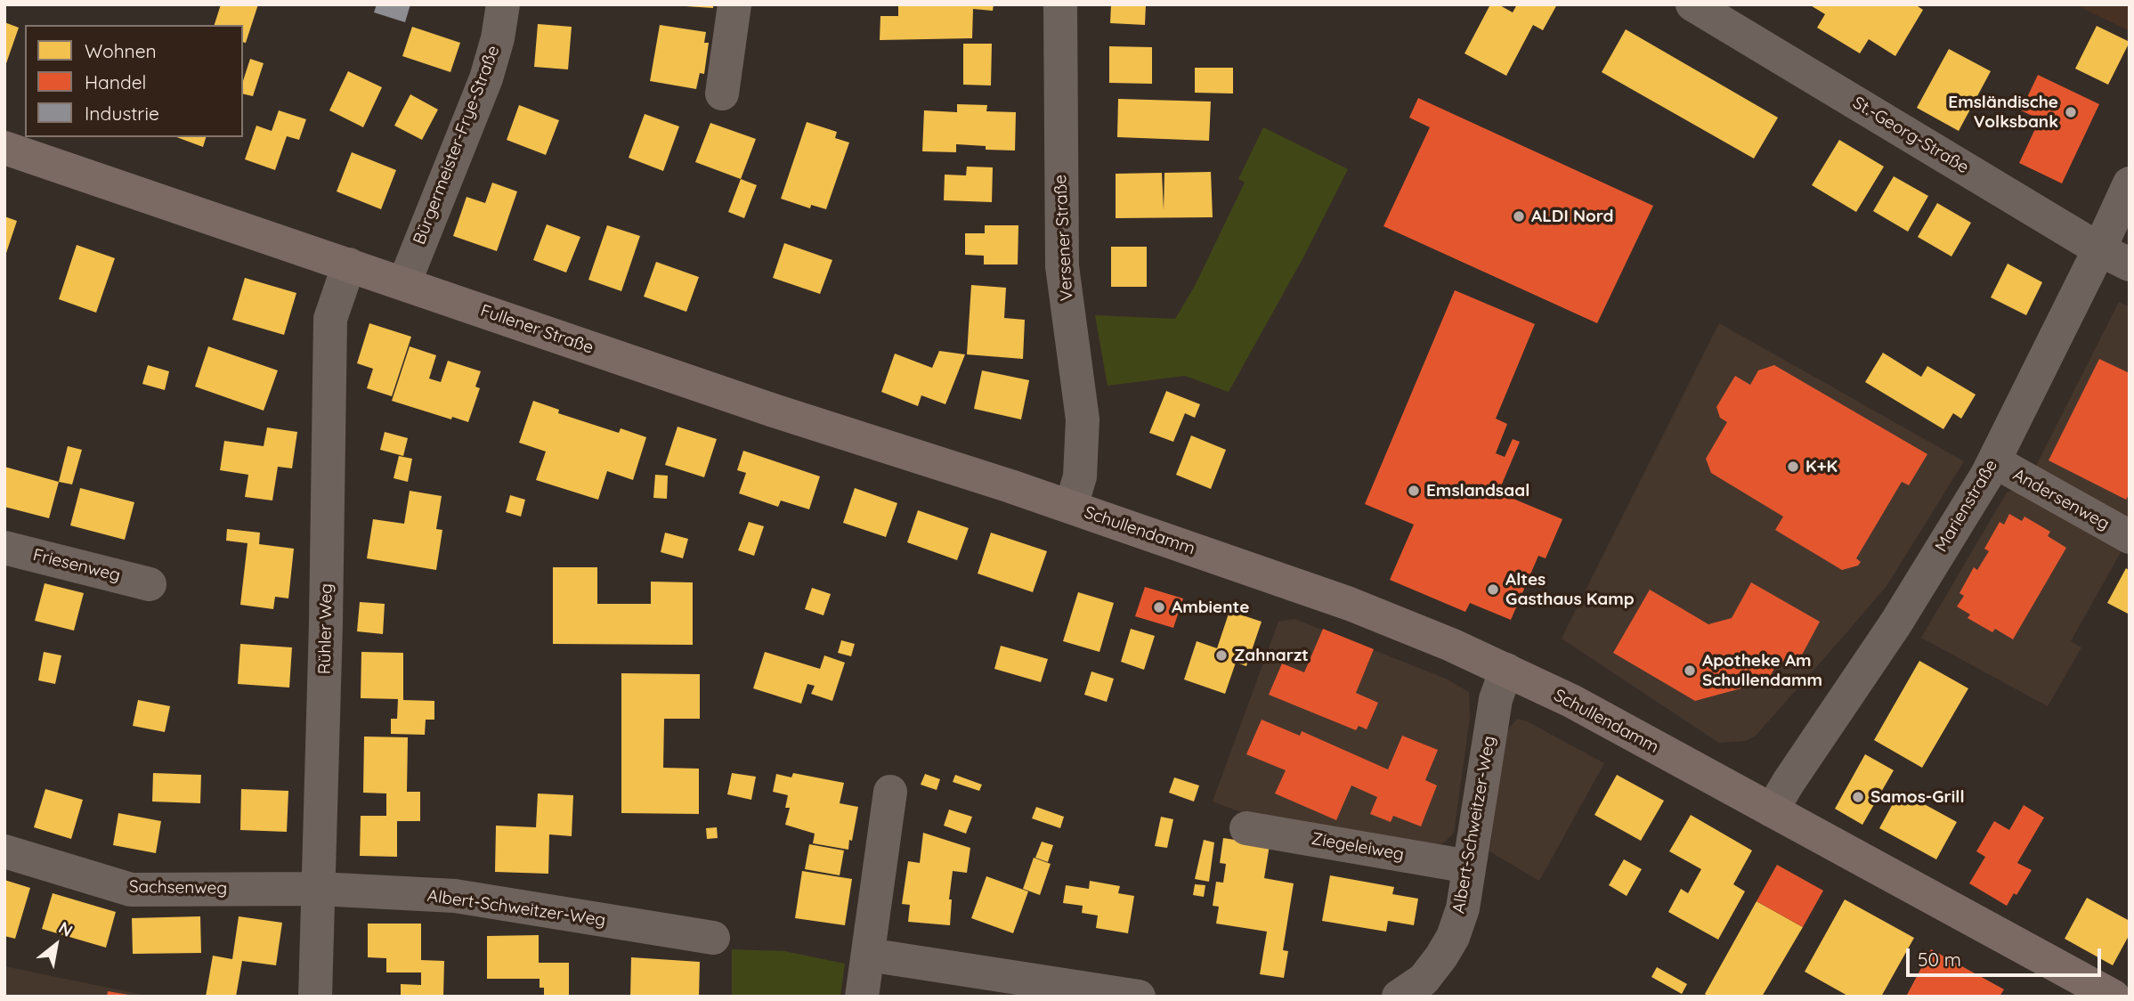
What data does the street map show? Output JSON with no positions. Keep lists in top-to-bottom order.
{
  "streets": {
    "main road": ["Fullener Straße", "Schullendamm"],
    "street": [
      "St.-Georg-Straße",
      "Bürgermeister-Frye-Straße",
      "Versener Straße",
      "Andersenweg",
      "Marienstraße",
      "Friesenweg",
      "Rühler Weg",
      "Albert-Schweitzer-Weg",
      "Ziegeleiweg",
      "Sachsenweg"
    ]
  },
  "crossings": [
    ["St.-Georg-Straße", "Marienstraße"],
    ["Bürgermeister-Frye-Straße", "Fullener Straße"],
    ["Versener Straße", "Fullener Straße"],
    ["Versener Straße", "Schullendamm"],
    ["Fullener Straße", "Schullendamm"],
    ["Fullener Straße", "Rühler Weg"],
    ["Andersenweg", "Marienstraße"],
    ["Marienstraße", "Schullendamm"],
    ["Schullendamm", "Albert-Schweitzer-Weg"],
    ["Rühler Weg", "Albert-Schweitzer-Weg"],
    ["Rühler Weg", "Sachsenweg"],
    ["Albert-Schweitzer-Weg", "Ziegeleiweg"],
    ["Albert-Schweitzer-Weg", "Sachsenweg"]
  ],
  "places": [
    "Emsländische Volksbank",
    "ALDI Nord",
    "K+K",
    "Emslandsaal",
    "Altes Gasthaus Kamp",
    "Ambiente",
    "Zahnarzt",
    "Apotheke Am Schullendamm",
    "Samos-Grill"
  ],
  "legend": ["Wohnen", "Handel", "Industrie"],
  "scale_bar": "50 m",
  "north": "top right"
}
